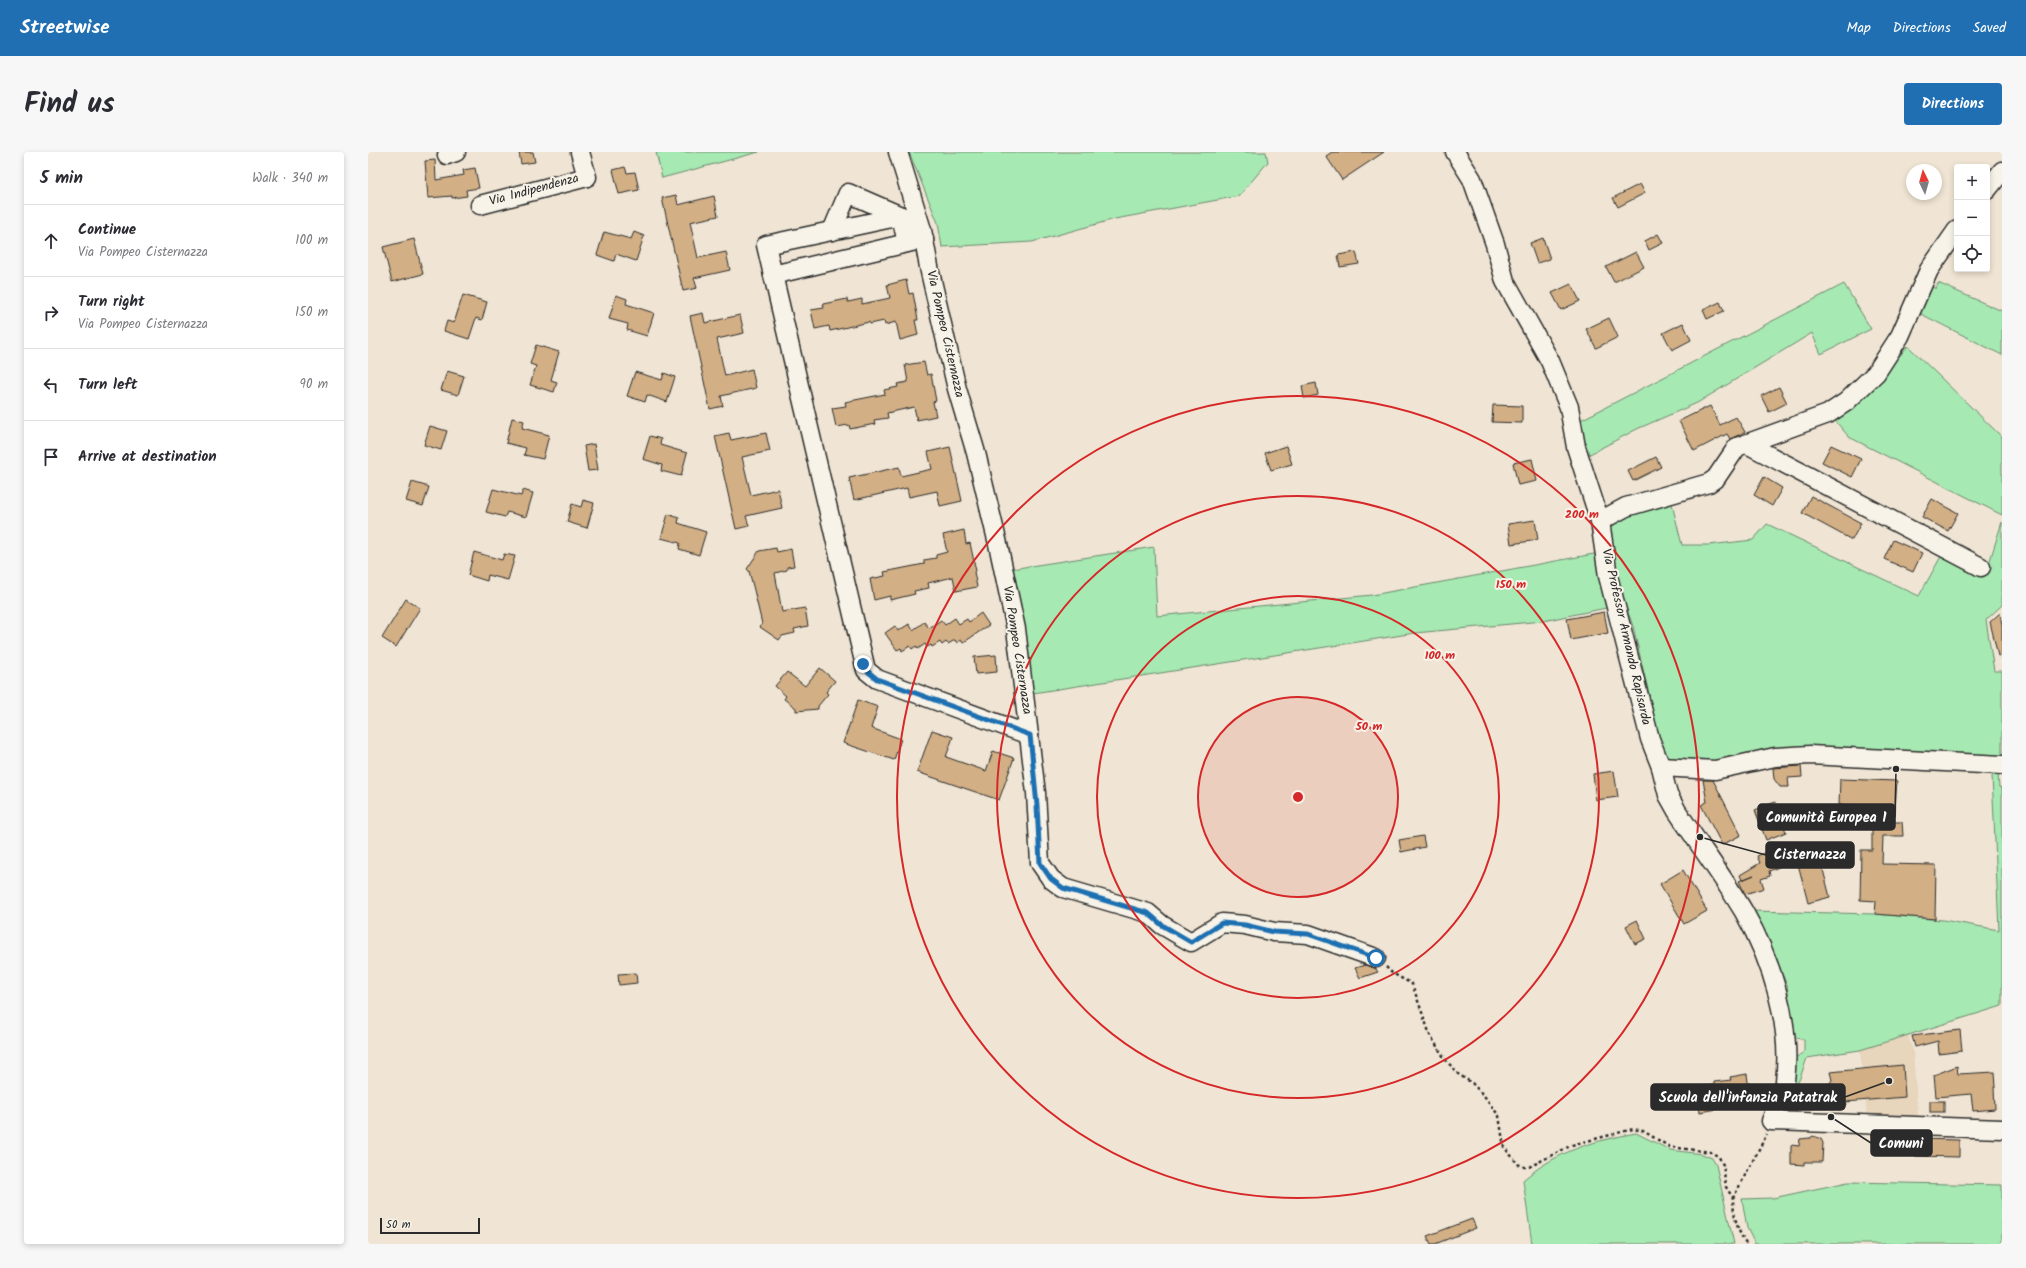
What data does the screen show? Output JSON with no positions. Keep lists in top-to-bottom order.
{
  "streets": {
    "street": ["Via Indipendenza", "Via Pompeo Cisternazza", "Via Professor Armando Rapisarda"]
  },
  "places": [
    "Comunità Europea 1",
    "Cisternazza",
    "Scuola dell'infanzia Patatrak",
    "Comuni"
  ],
  "scale_bar": "50 m",
  "north": "top",
  "page": {
    "header": "Streetwise",
    "nav": ["Map", "Directions", "Saved"],
    "title": "Find us",
    "buttons": "Directions",
    "heading": ["5 min", "Walk · 340 m"],
    "map_buttons": ["+", "−"],
    "list": [
      ["Continue", "Via Pompeo Cisternazza", "100 m"],
      ["Turn right", "Via Pompeo Cisternazza", "150 m"],
      ["Turn left", "90 m"],
      "Arrive at destination"
    ],
    "scale": "50 m"
  },
  "rings": [
    "200 m",
    "150 m",
    "100 m",
    "50 m"
  ]
}
